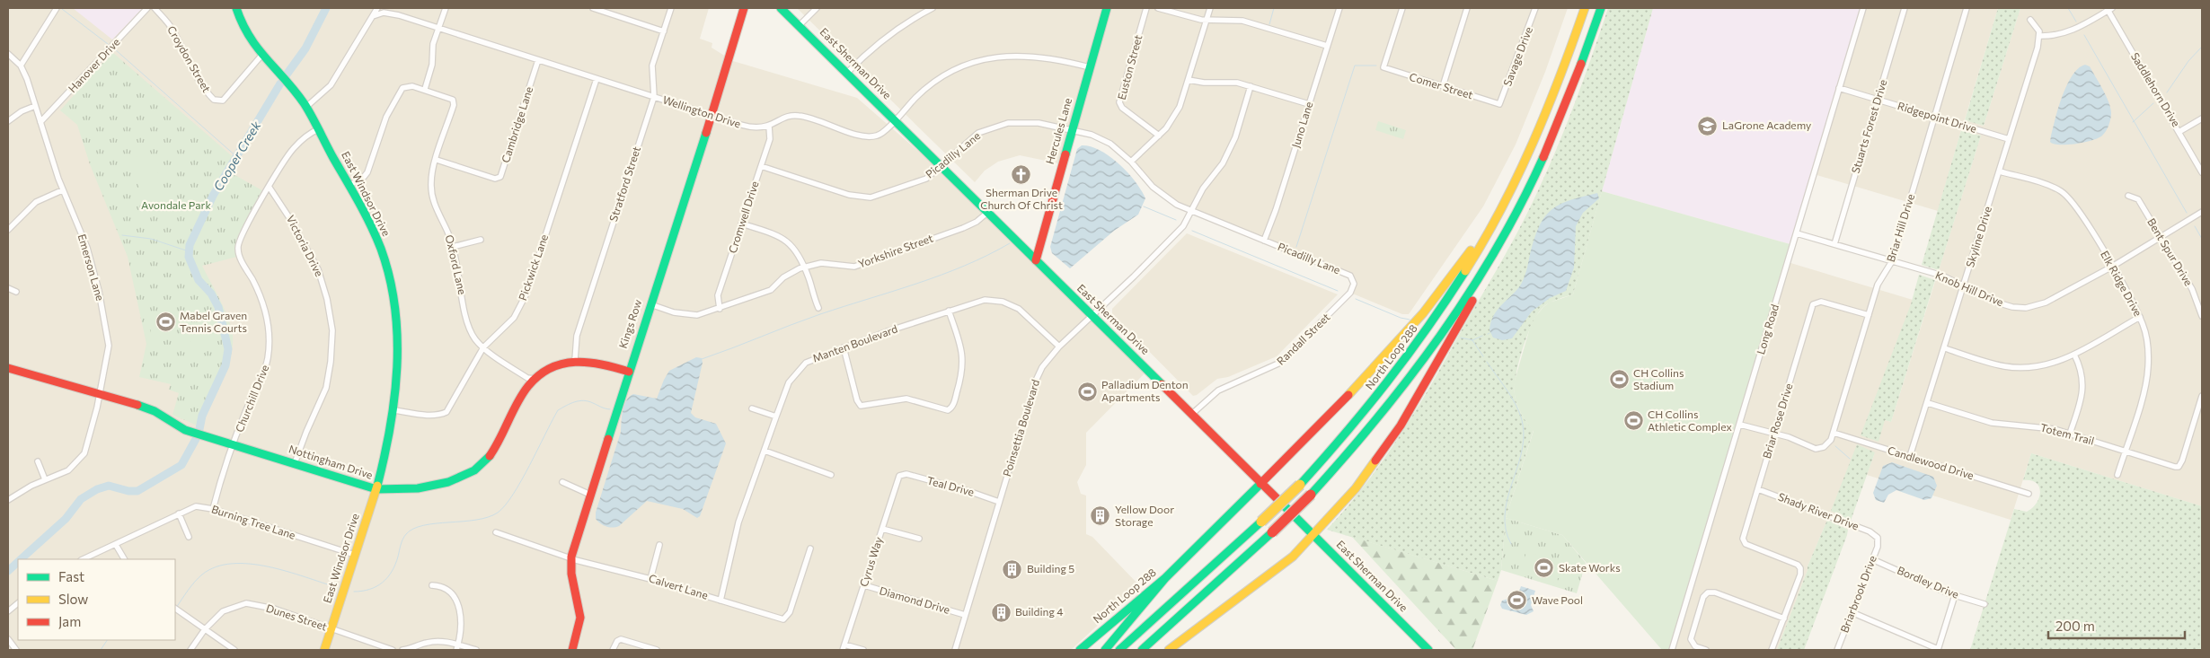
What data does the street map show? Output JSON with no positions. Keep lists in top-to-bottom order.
{
  "streets": {
    "main road": [
      "East Sherman Drive",
      "Hercules Lane",
      "East Windsor Drive",
      "Kings Row",
      "North Loop 288",
      "Nottingham Drive"
    ],
    "street": [
      "Savage Drive",
      "Croydon Street",
      "Hanover Drive",
      "Euston Street",
      "Comer Street",
      "Saddlehorn Drive",
      "Wellington Drive",
      "Ridgepoint Drive",
      "Cambridge Lane",
      "Juno Lane",
      "Stuarts Forest Drive",
      "Picadilly Lane",
      "Stratford Street",
      "Cromwell Drive",
      "Briar Hill Drive",
      "Skyline Drive",
      "Victoria Drive",
      "Yorkshire Street",
      "Bent Spur Drive",
      "Oxford Lane",
      "Emerson Lane",
      "Pickwick Lane",
      "Elk Ridge Drive",
      "Knob Hill Drive",
      "Long Road",
      "Randall Street",
      "Manten Boulevard",
      "Churchill Drive",
      "Briar Rose Drive",
      "Poinsettia Boulevard",
      "Totem Trail",
      "Candlewood Drive",
      "Teal Drive",
      "Shady River Drive",
      "Burning Tree Lane",
      "Cyrus Way",
      "Bordley Drive",
      "Calvert Lane",
      "Briarbrook Drive",
      "Diamond Drive",
      "Dunes Street"
    ]
  },
  "crossings": [
    ["Savage Drive", "Comer Street"],
    ["Croydon Street", "East Windsor Drive"],
    ["East Sherman Drive", "Wellington Drive"],
    ["East Sherman Drive", "Hercules Lane"],
    ["East Sherman Drive", "Picadilly Lane"],
    ["East Sherman Drive", "Yorkshire Street"],
    ["East Sherman Drive", "Randall Street"],
    ["East Sherman Drive", "North Loop 288"],
    ["East Sherman Drive", "Poinsettia Boulevard"],
    ["Hanover Drive", "Emerson Lane"],
    ["Wellington Drive", "Cambridge Lane"],
    ["Wellington Drive", "Hercules Lane"],
    ["Wellington Drive", "Stratford Street"],
    ["Wellington Drive", "Cromwell Drive"],
    ["Wellington Drive", "Pickwick Lane"],
    ["Wellington Drive", "Kings Row"],
    ["Ridgepoint Drive", "Stuarts Forest Drive"],
    ["Ridgepoint Drive", "Briar Hill Drive"],
    ["Ridgepoint Drive", "Skyline Drive"],
    ["Ridgepoint Drive", "Long Road"],
    ["Cambridge Lane", "Oxford Lane"],
    ["Juno Lane", "Picadilly Lane"],
    ["Stuarts Forest Drive", "Knob Hill Drive"],
    ["Hercules Lane", "Picadilly Lane"],
    ["Picadilly Lane", "Cromwell Drive"],
    ["Picadilly Lane", "Randall Street"],
    ["Picadilly Lane", "Poinsettia Boulevard"],
    ["Stratford Street", "Nottingham Drive"],
    ["East Windsor Drive", "Pickwick Lane"],
    ["East Windsor Drive", "Churchill Drive"],
    ["East Windsor Drive", "Nottingham Drive"],
    ["East Windsor Drive", "Burning Tree Lane"],
    ["East Windsor Drive", "Dunes Street"],
    ["Cromwell Drive", "Yorkshire Street"],
    ["Briar Hill Drive", "Knob Hill Drive"],
    ["Briar Hill Drive", "Briar Rose Drive"],
    ["Briar Hill Drive", "Candlewood Drive"],
    ["Skyline Drive", "Elk Ridge Drive"],
    ["Skyline Drive", "Knob Hill Drive"],
    ["Skyline Drive", "Totem Trail"],
    ["Skyline Drive", "Candlewood Drive"],
    ["Victoria Drive", "Churchill Drive"],
    ["Victoria Drive", "Nottingham Drive"],
    ["Yorkshire Street", "Kings Row"],
    ["Bent Spur Drive", "Knob Hill Drive"],
    ["Oxford Lane", "Pickwick Lane"],
    ["Oxford Lane", "Nottingham Drive"],
    ["Emerson Lane", "Nottingham Drive"],
    ["Elk Ridge Drive", "Knob Hill Drive"],
    ["Elk Ridge Drive", "Totem Trail"],
    ["Knob Hill Drive", "Long Road"],
    ["Kings Row", "Nottingham Drive"],
    ["Kings Row", "Calvert Lane"],
    ["Manten Boulevard", "Poinsettia Boulevard"],
    ["Manten Boulevard", "Calvert Lane"],
    ["Churchill Drive", "Nottingham Drive"],
    ["Churchill Drive", "Burning Tree Lane"],
    ["Briar Rose Drive", "Shady River Drive"],
    ["Poinsettia Boulevard", "Teal Drive"],
    ["Poinsettia Boulevard", "Diamond Drive"],
    ["Teal Drive", "Cyrus Way"],
    ["Shady River Drive", "Briarbrook Drive"],
    ["Cyrus Way", "Diamond Drive"],
    ["Bordley Drive", "Briarbrook Drive"]
  ],
  "water": ["Cooper Creek"],
  "parks": ["Avondale Park"],
  "places": {
    "school or university": ["LaGrone Academy"],
    "church": ["Sherman Drive Church Of Christ"],
    "sports": [
      "Mabel Graven Tennis Courts",
      "CH Collins Stadium",
      "Palladium Denton Apartments",
      "CH Collins Athletic Complex",
      "Skate Works",
      "Wave Pool"
    ],
    "building": ["Yellow Door Storage", "Building 5", "Building 4"]
  },
  "legend": ["Fast", "Slow", "Jam"],
  "scale_bar": "200 m"
}
